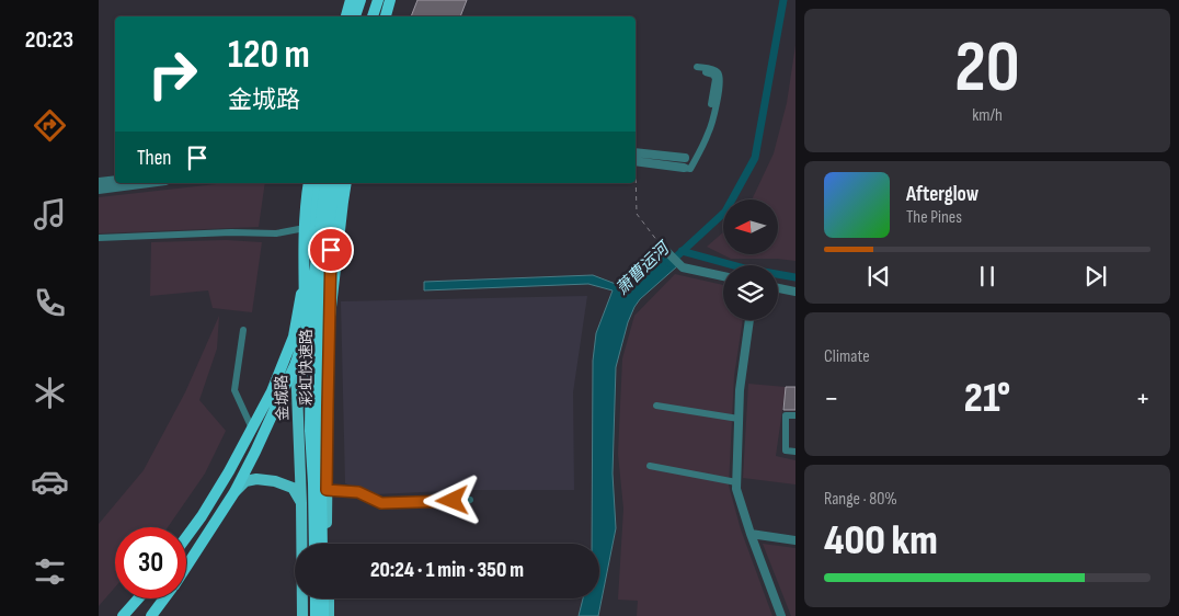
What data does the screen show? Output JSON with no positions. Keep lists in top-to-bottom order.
{
  "streets": {
    "highway": ["彩虹快速路", "金城路"]
  },
  "water": ["萧曹运河"],
  "north": "left",
  "page": {
    "tabs": "20:23",
    "tile": [
      ["20", "km/h"],
      "Climate",
      ["Range · 80%", "400 km"]
    ],
    "turn": ["120 m", "金城路"],
    "then": "Then",
    "song": ["Afterglow", "The Pines"],
    "heat": ["−", "21°", "+"],
    "limit": "30",
    "trip": "20:24 · 1 min · 350 m"
  }
}
